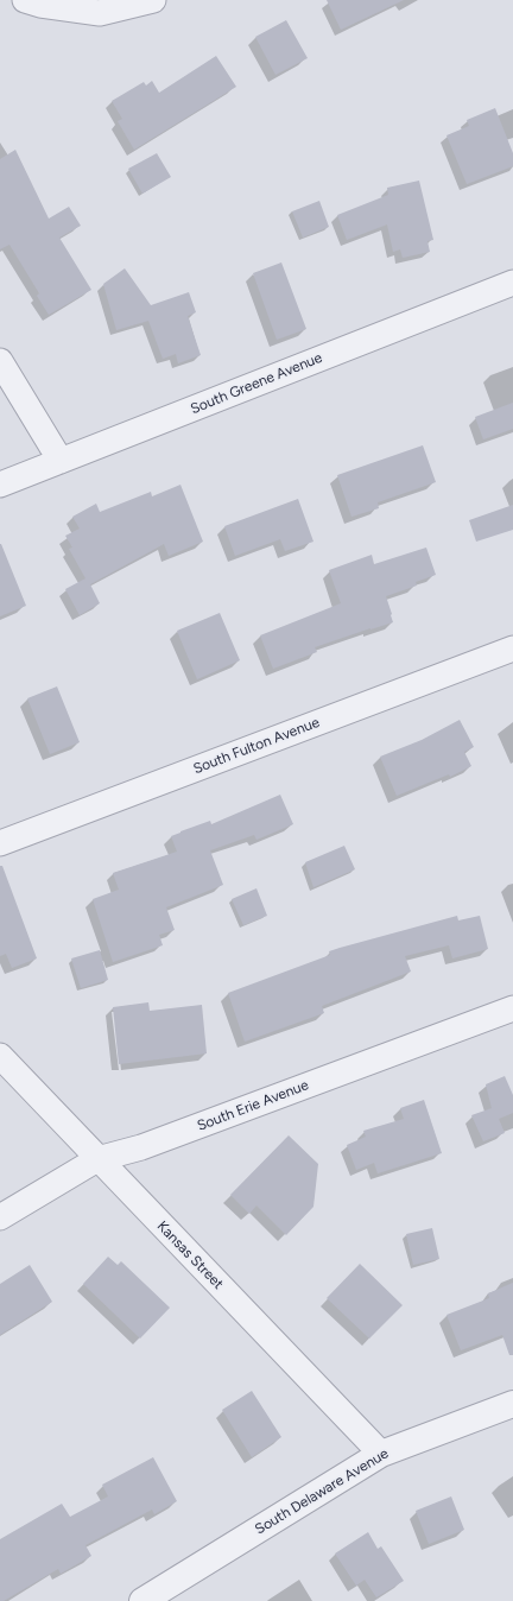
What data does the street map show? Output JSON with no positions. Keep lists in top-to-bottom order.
{
  "streets": {
    "street": [
      "South Greene Avenue",
      "South Fulton Avenue",
      "South Erie Avenue",
      "Kansas Street",
      "South Delaware Avenue"
    ]
  },
  "crossings": [
    ["South Erie Avenue", "Kansas Street"],
    ["Kansas Street", "South Delaware Avenue"]
  ]
}
